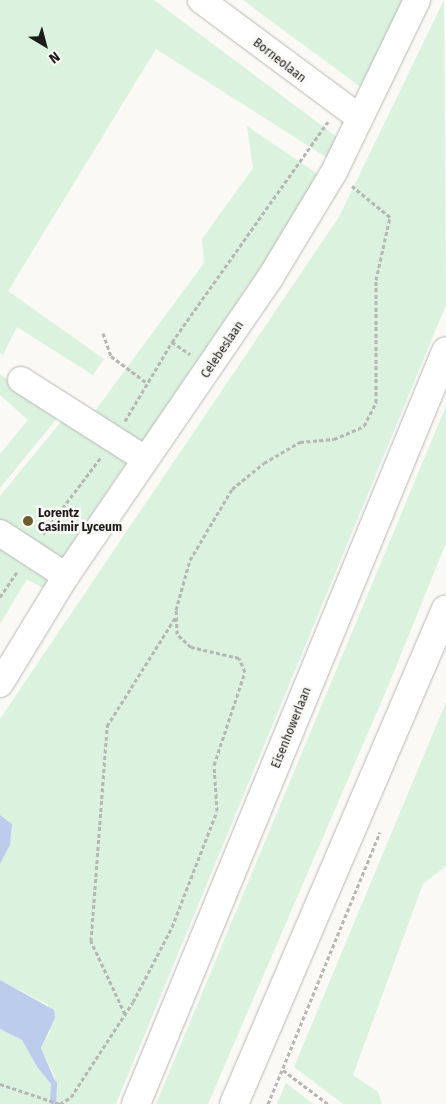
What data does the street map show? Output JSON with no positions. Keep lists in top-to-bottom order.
{
  "streets": {
    "main road": ["Eisenhowerlaan"],
    "street": ["Borneolaan", "Celebeslaan"]
  },
  "crossings": [
    ["Borneolaan", "Celebeslaan"]
  ],
  "places": ["Lorentz Casimir Lyceum"],
  "north": "bottom right"
}
